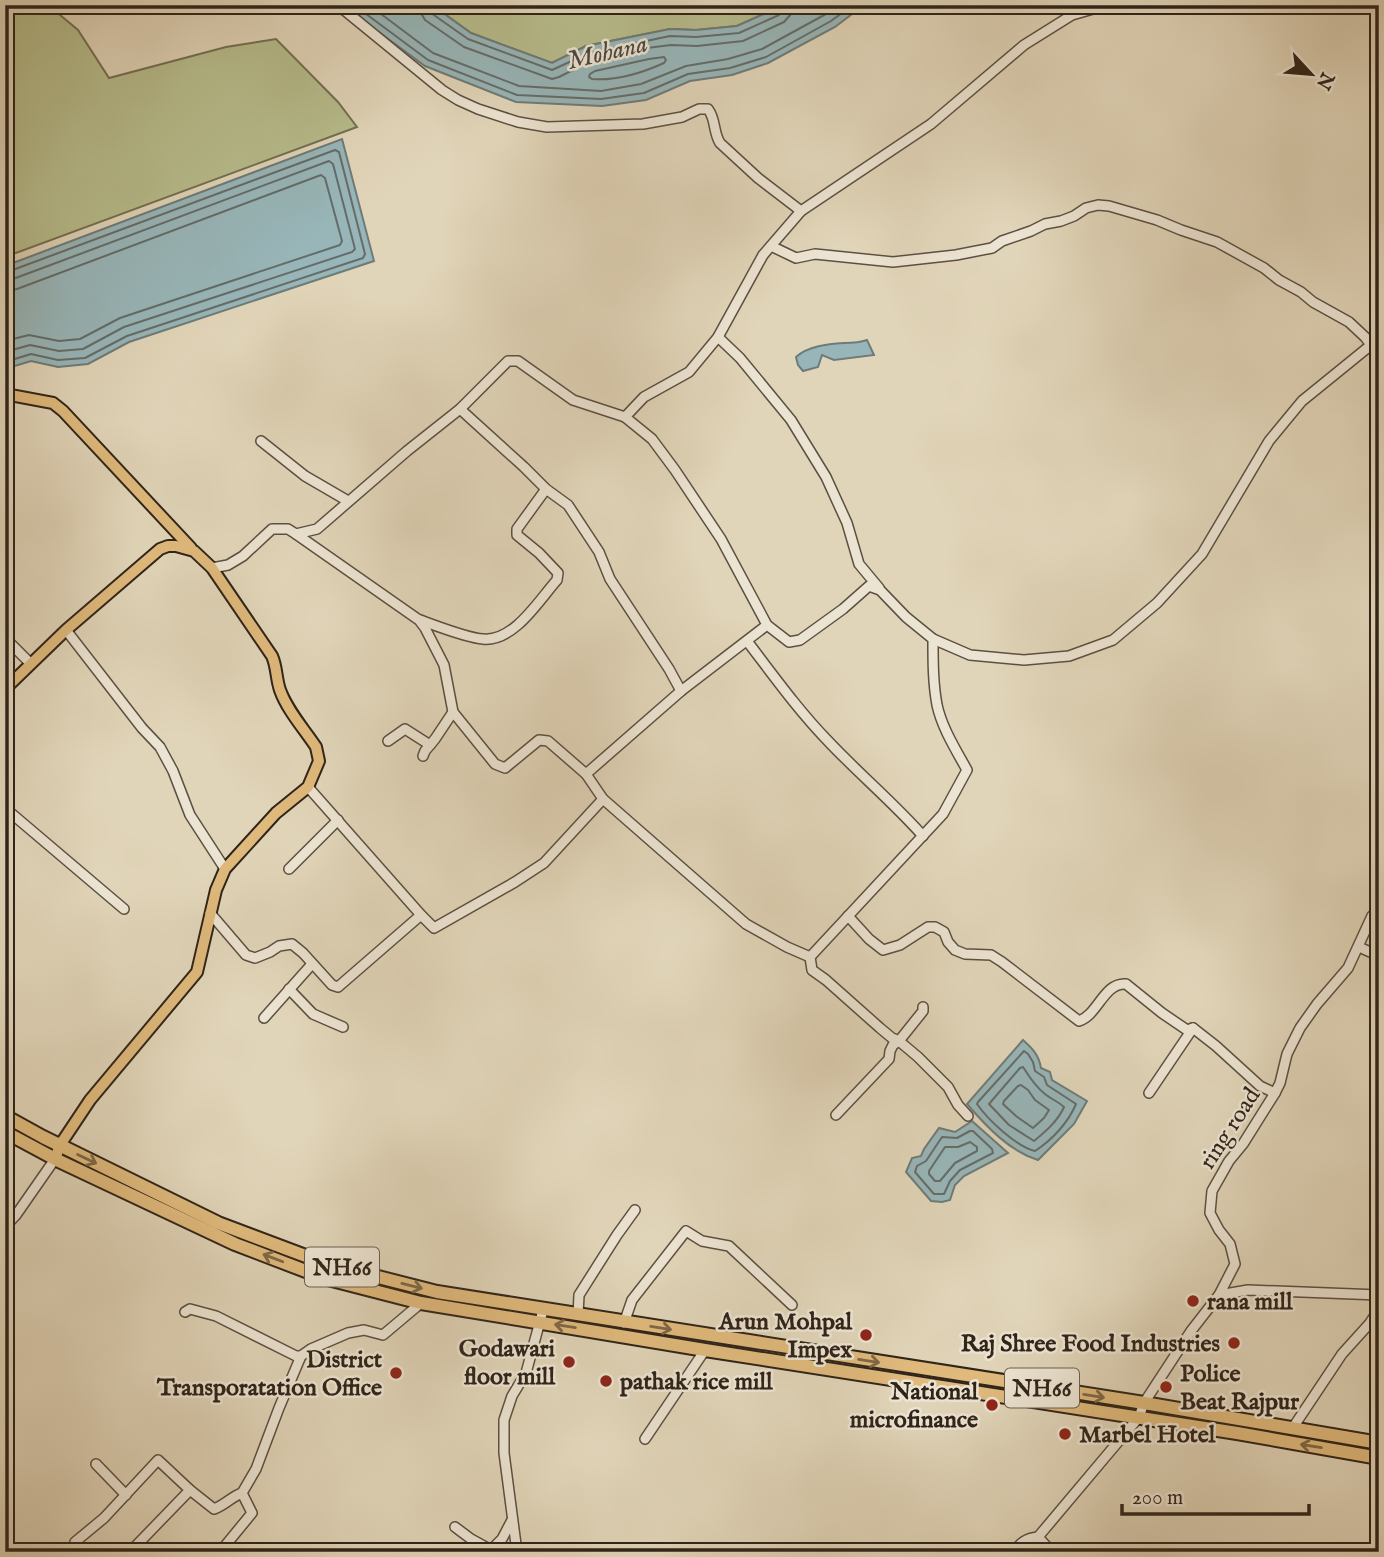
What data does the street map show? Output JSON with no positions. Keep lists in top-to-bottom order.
{
  "streets": {
    "highway": ["NH66"],
    "street": ["ring road"]
  },
  "crossings": [
    ["ring road", "NH66"]
  ],
  "water": ["Mohana"],
  "places": [
    "rana mill",
    "Arun Mohpal Impex",
    "Raj Shree Food Industries",
    "Godawari floor mill",
    "District Transporatation Office",
    "pathak rice mill",
    "Police Beat Rajpur",
    "National microfinance",
    "Marbel Hotel"
  ],
  "scale_bar": "200 m",
  "north": "bottom right"
}
